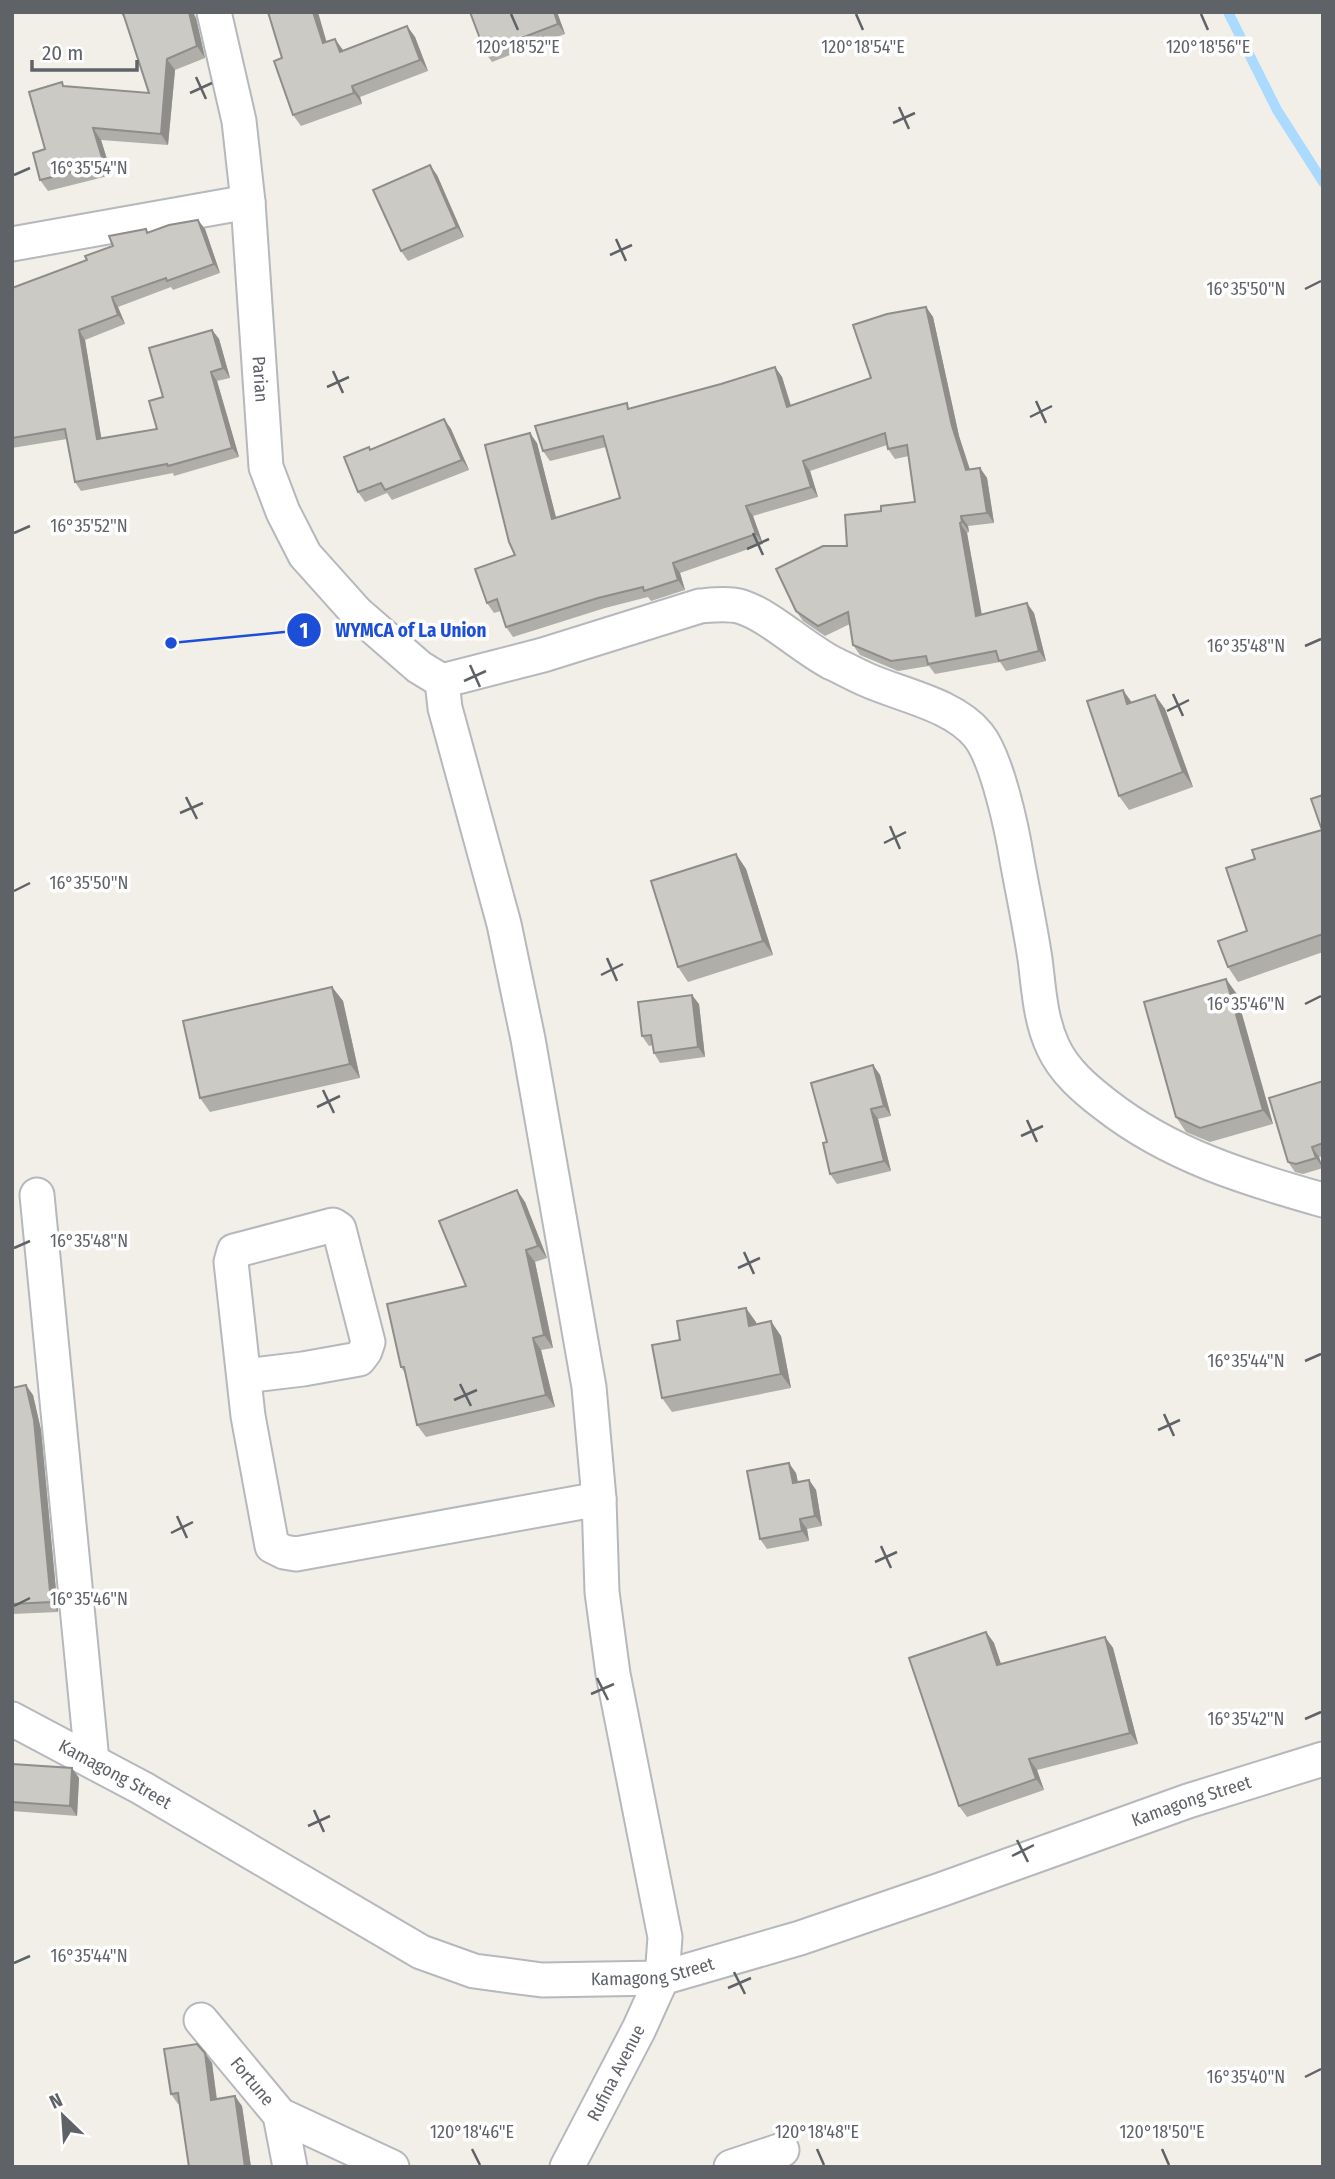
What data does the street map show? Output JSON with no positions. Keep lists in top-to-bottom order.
{
  "streets": {
    "street": [
      "Parian",
      "Kamagong Street",
      "Rufina Avenue",
      "Fortune"
    ]
  },
  "crossings": [
    ["Kamagong Street", "Rufina Avenue"]
  ],
  "places": ["WYMCA of La Union"],
  "scale_bar": "20 m",
  "north": "top left",
  "coordinates": [
    "120°18'54\"E",
    "120°18'52\"E",
    "120°18'56\"E",
    "16°35'54\"N",
    "16°35'50\"N",
    "16°35'52\"N",
    "16°35'48\"N",
    "16°35'46\"N",
    "16°35'44\"N",
    "16°35'42\"N",
    "16°35'40\"N",
    "120°18'46\"E",
    "120°18'48\"E",
    "120°18'50\"E"
  ]
}
